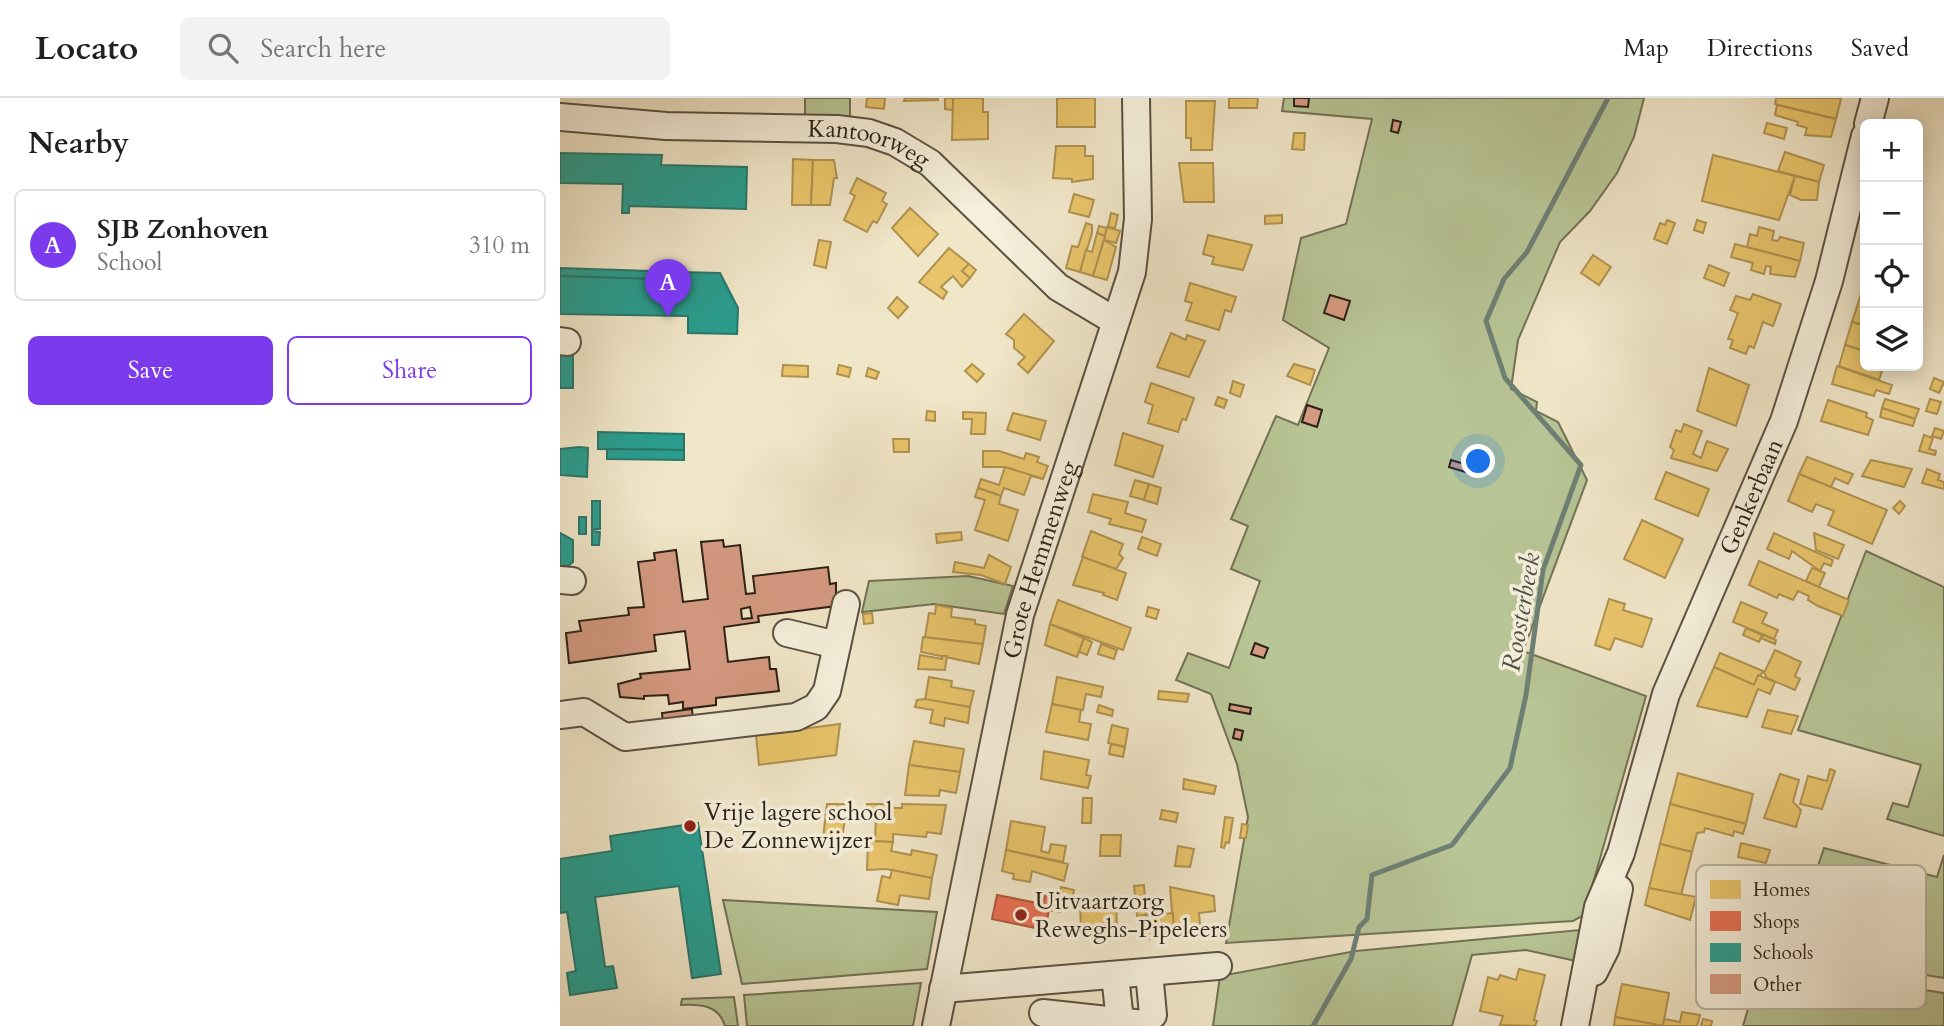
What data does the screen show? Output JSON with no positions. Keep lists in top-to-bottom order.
{
  "streets": {
    "street": ["Kantoorweg", "Genkerbaan", "Grote Hemmenweg"]
  },
  "crossings": [
    ["Kantoorweg", "Grote Hemmenweg"]
  ],
  "water": ["Roosterbeek"],
  "places": ["Vrije lagere school De Zonnewijzer", "Uitvaartzorg Reweghs-Pipeleers"],
  "legend": [
    "Homes",
    "Shops",
    "Schools",
    "Other"
  ],
  "page": {
    "header": "Locato",
    "search": "Search here",
    "nav": ["Map", "Directions", "Saved"],
    "heading": "Nearby",
    "map_buttons": ["+", "−"],
    "list": [
      {
        "mark": "A",
        "name": "SJB Zonhoven",
        "note": "School",
        "value": "310 m"
      }
    ],
    "pins": "A",
    "buttons": ["Save", "Share"]
  }
}
